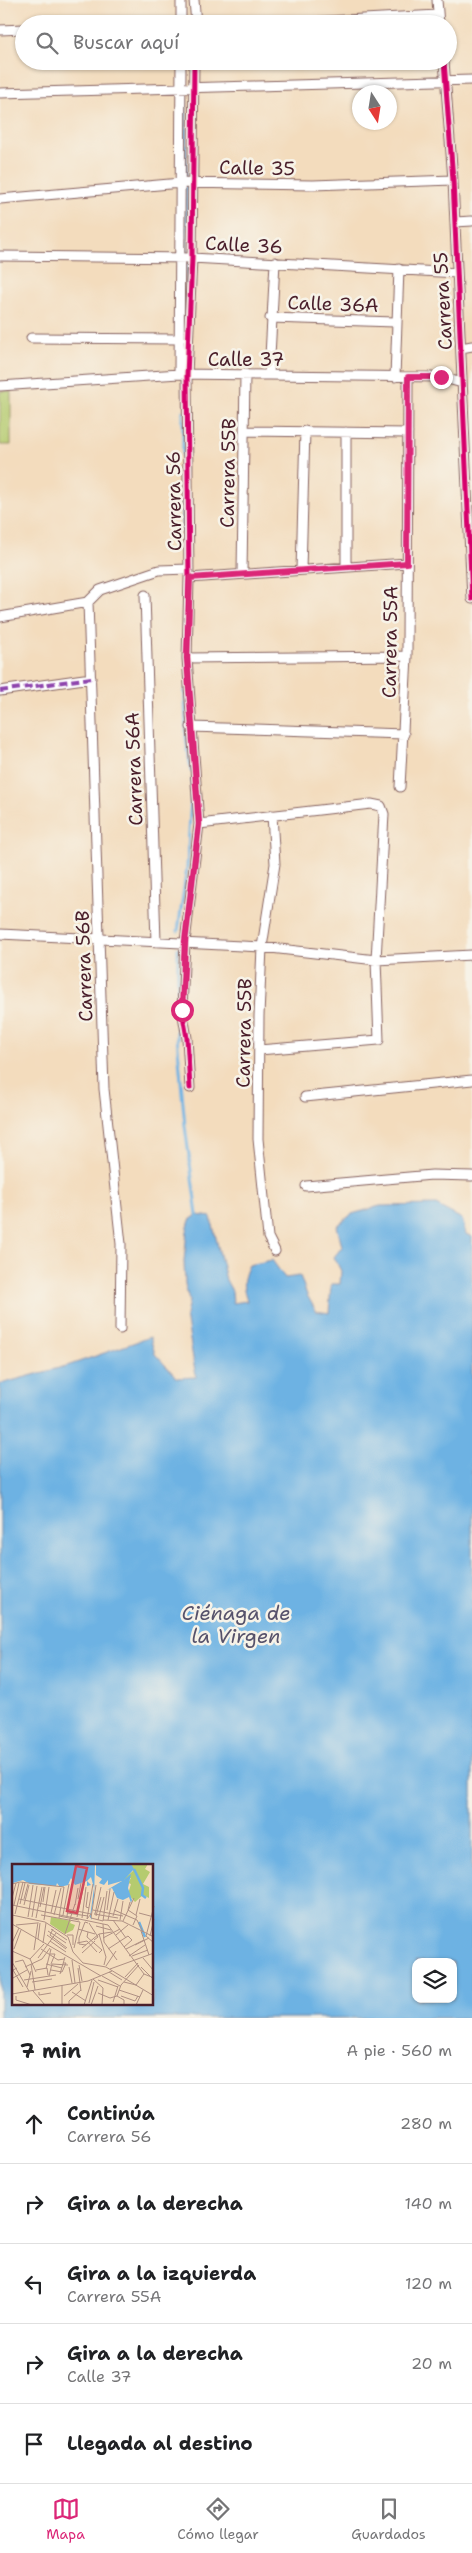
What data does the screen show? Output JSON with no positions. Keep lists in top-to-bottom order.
{
  "streets": {
    "street": [
      "Calle 35",
      "Calle 36",
      "Carrera 55",
      "Calle 36A",
      "Calle 37",
      "Carrera 55B",
      "Carrera 56",
      "Carrera 55A",
      "Carrera 56A",
      "Carrera 56B"
    ]
  },
  "crossings": [
    ["Calle 35", "Carrera 55"],
    ["Calle 35", "Carrera 56"],
    ["Calle 36", "Carrera 55"],
    ["Calle 36", "Carrera 56"],
    ["Carrera 55", "Calle 37"],
    ["Calle 37", "Carrera 55B"],
    ["Calle 37", "Carrera 56"],
    ["Calle 37", "Carrera 55A"]
  ],
  "water": ["Ciénaga de la Virgen"],
  "north": "bottom",
  "page": {
    "search": "Buscar aquí",
    "heading": ["7 min", "A pie · 560 m"],
    "list": [
      ["Continúa", "Carrera 56", "280 m"],
      ["Gira a la derecha", "140 m"],
      ["Gira a la izquierda", "Carrera 55A", "120 m"],
      ["Gira a la derecha", "Calle 37", "20 m"],
      "Llegada al destino"
    ],
    "nav": ["Mapa", "Cómo llegar", "Guardados"]
  }
}
